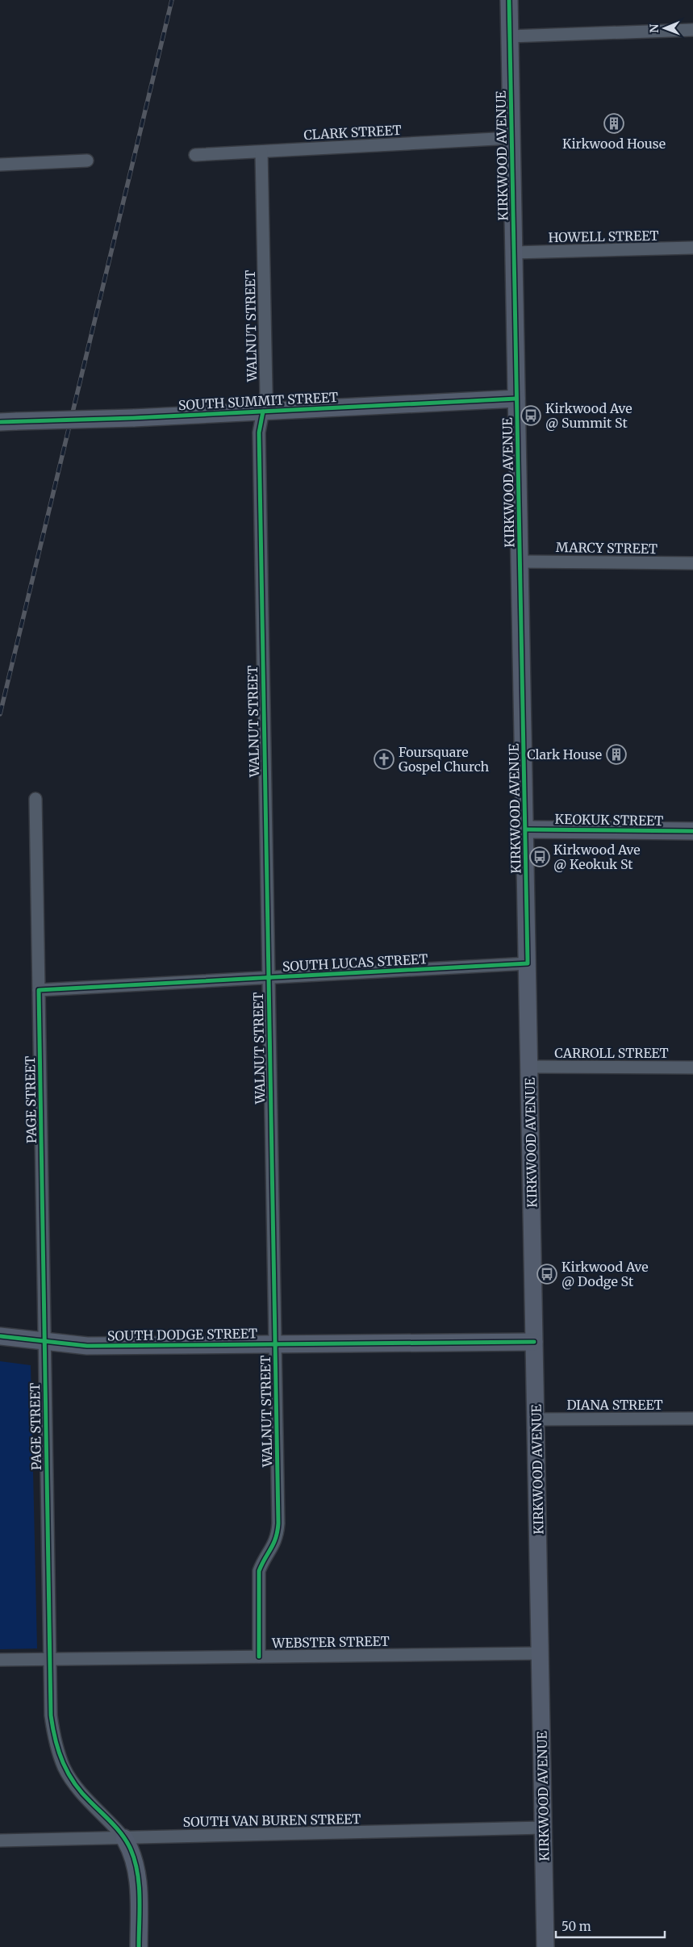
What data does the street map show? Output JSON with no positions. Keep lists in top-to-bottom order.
{
  "streets": {
    "main road": [
      "KIRKWOOD AVENUE",
      "SOUTH SUMMIT STREET",
      "KEOKUK STREET",
      "SOUTH DODGE STREET"
    ],
    "street": [
      "CLARK STREET",
      "HOWELL STREET",
      "WALNUT STREET",
      "MARCY STREET",
      "SOUTH LUCAS STREET",
      "CARROLL STREET",
      "PAGE STREET",
      "DIANA STREET",
      "WEBSTER STREET",
      "SOUTH VAN BUREN STREET"
    ]
  },
  "crossings": [
    ["CLARK STREET", "KIRKWOOD AVENUE"],
    ["CLARK STREET", "WALNUT STREET"],
    ["KIRKWOOD AVENUE", "HOWELL STREET"],
    ["KIRKWOOD AVENUE", "SOUTH SUMMIT STREET"],
    ["KIRKWOOD AVENUE", "MARCY STREET"],
    ["KIRKWOOD AVENUE", "KEOKUK STREET"],
    ["KIRKWOOD AVENUE", "SOUTH LUCAS STREET"],
    ["KIRKWOOD AVENUE", "CARROLL STREET"],
    ["KIRKWOOD AVENUE", "SOUTH DODGE STREET"],
    ["KIRKWOOD AVENUE", "DIANA STREET"],
    ["KIRKWOOD AVENUE", "WEBSTER STREET"],
    ["KIRKWOOD AVENUE", "SOUTH VAN BUREN STREET"],
    ["WALNUT STREET", "SOUTH SUMMIT STREET"],
    ["WALNUT STREET", "SOUTH LUCAS STREET"],
    ["WALNUT STREET", "SOUTH DODGE STREET"],
    ["WALNUT STREET", "WEBSTER STREET"],
    ["SOUTH LUCAS STREET", "PAGE STREET"],
    ["PAGE STREET", "SOUTH DODGE STREET"],
    ["PAGE STREET", "WEBSTER STREET"],
    ["PAGE STREET", "SOUTH VAN BUREN STREET"]
  ],
  "places": {
    "building": ["Kirkwood House", "Clark House"],
    "bus stop": ["Kirkwood Ave @ Summit St", "Kirkwood Ave @ Keokuk St", "Kirkwood Ave @ Dodge St"],
    "church": ["Foursquare Gospel Church"]
  },
  "scale_bar": "50 m",
  "north": "left"
}
